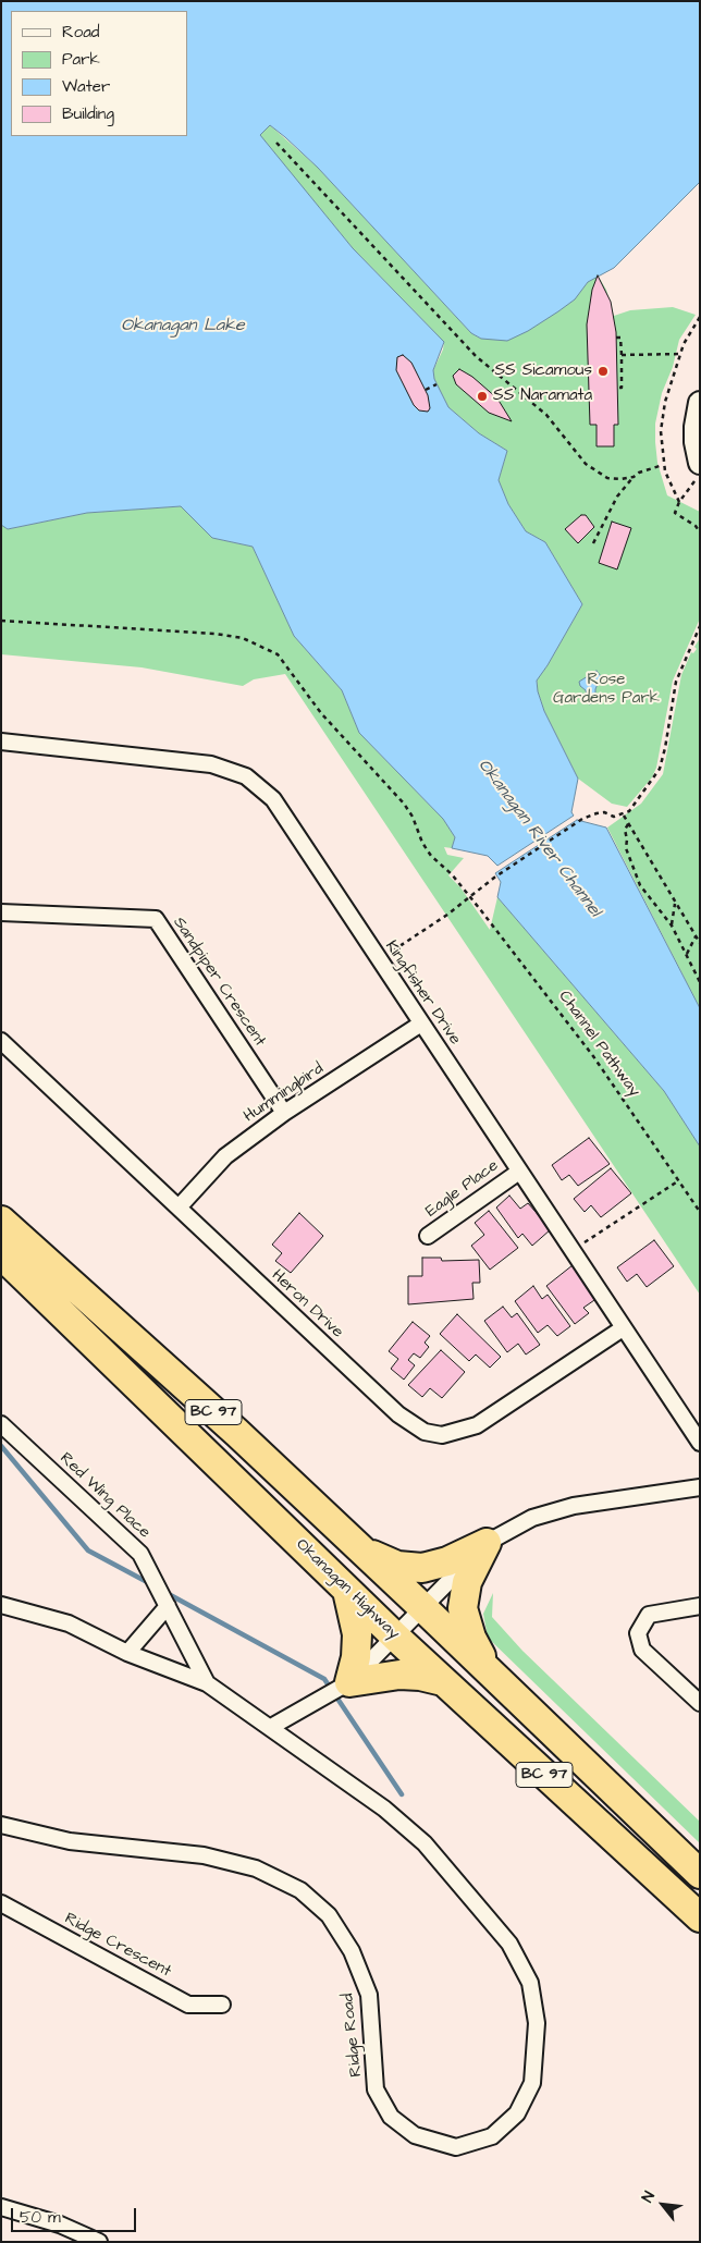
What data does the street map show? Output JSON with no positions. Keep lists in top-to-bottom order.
{
  "streets": {
    "highway": ["BC 97", "Okanagan Highway"],
    "street": [
      "Sandpiper Crescent",
      "Kingfisher Drive",
      "Hummingbird",
      "Eagle Place",
      "Heron Drive",
      "Red Wing Place",
      "Ridge Crescent",
      "Ridge Road"
    ],
    "path": ["Channel Pathway"]
  },
  "crossings": [
    ["Sandpiper Crescent", "Hummingbird"],
    ["Kingfisher Drive", "Hummingbird"],
    ["Kingfisher Drive", "Eagle Place"],
    ["Kingfisher Drive", "Heron Drive"],
    ["Hummingbird", "Heron Drive"]
  ],
  "water": ["Okanagan Lake", "Okanagan River Channel"],
  "parks": ["Rose Gardens Park"],
  "places": ["SS Sicamous", "SS Naramata"],
  "legend": [
    "Road",
    "Park",
    "Water",
    "Building"
  ],
  "scale_bar": "50 m",
  "north": "top left"
}
